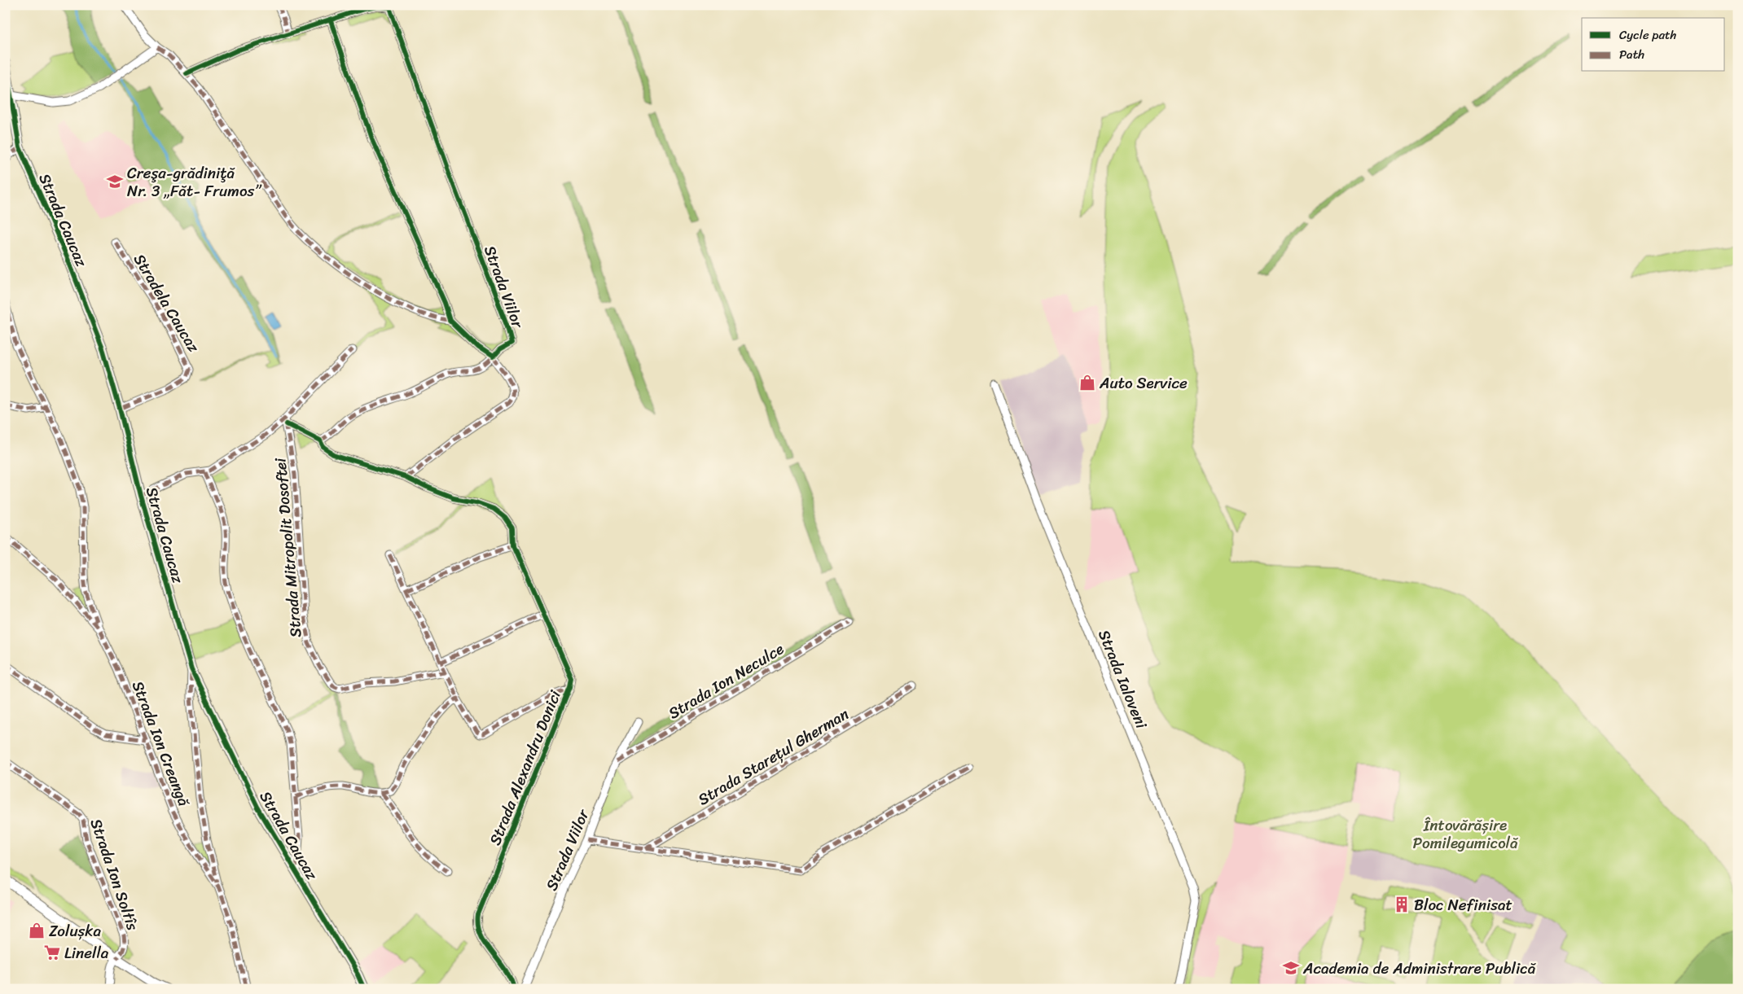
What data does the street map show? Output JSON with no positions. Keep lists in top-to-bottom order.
{
  "streets": {
    "street": [
      "Strada Caucaz",
      "Strada Viilor",
      "Stradela Caucaz",
      "Strada Mitropolit Dosoftei",
      "Strada Ialoveni",
      "Strada Ion Neculce",
      "Strada Ion Creangă",
      "Strada Starețul Gherman",
      "Strada Alexandru Donici",
      "Strada Ion Soltîs"
    ]
  },
  "crossings": [
    ["Strada Caucaz", "Stradela Caucaz"],
    ["Strada Caucaz", "Strada Mitropolit Dosoftei"],
    ["Strada Viilor", "Strada Ion Neculce"],
    ["Strada Mitropolit Dosoftei", "Strada Alexandru Donici"]
  ],
  "parks": ["Întovărășire Pomilegumicolă"],
  "places": {
    "school or university": ["Creşa-grădiniţă Nr. 3 „Făt- Frumos”", "Academia de Administrare Publică"],
    "shop": ["Auto Service", "Zolușka"],
    "building": ["Bloc Nefinisat"],
    "supermarket": ["Linella"]
  },
  "legend": ["Cycle path", "Path"]
}
